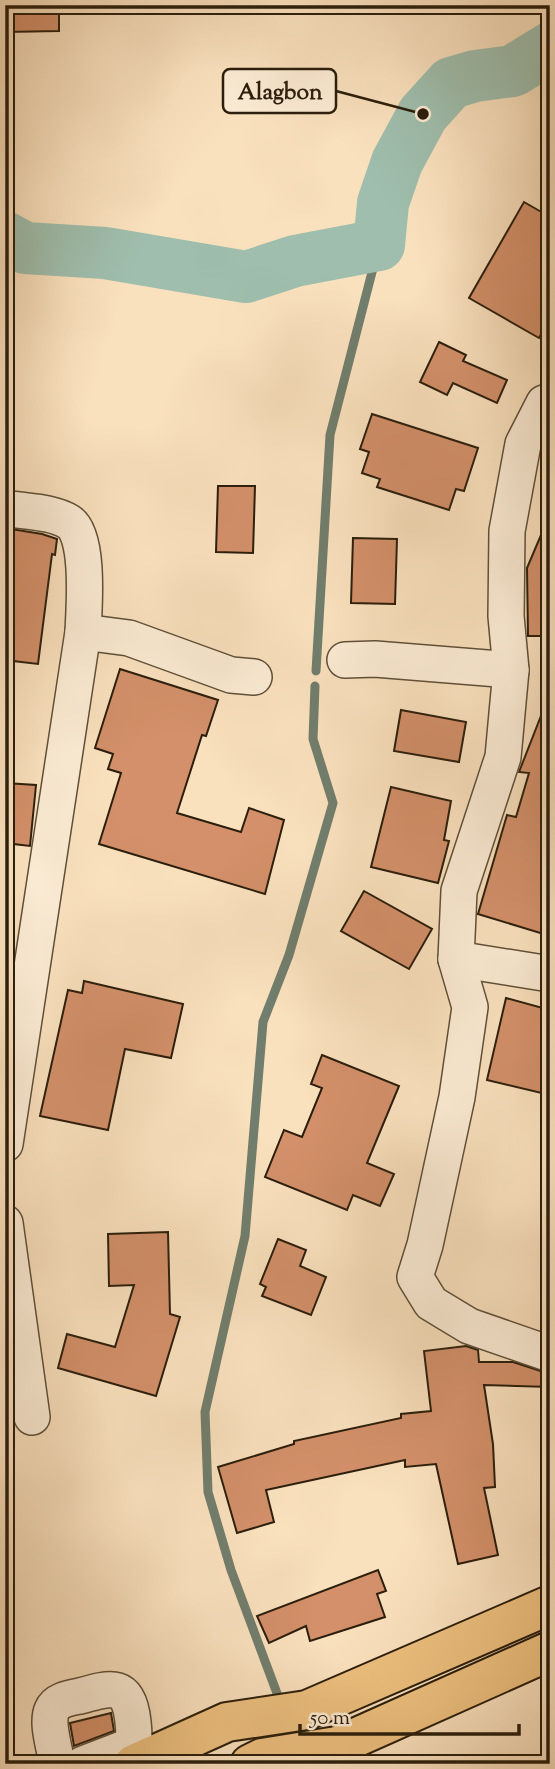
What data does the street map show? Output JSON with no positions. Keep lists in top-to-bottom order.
{
  "places": ["Alagbon"],
  "scale_bar": "50 m"
}
